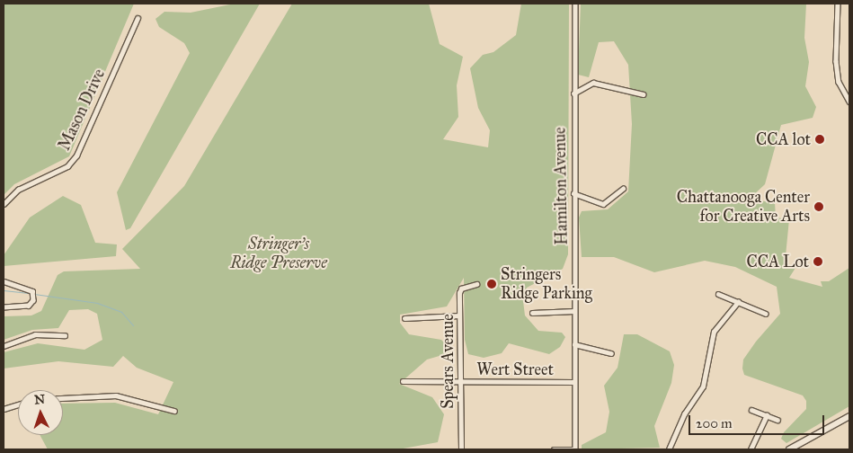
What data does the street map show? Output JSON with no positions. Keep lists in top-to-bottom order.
{
  "streets": {
    "street": [
      "Mason Drive",
      "Hamilton Avenue",
      "Spears Avenue",
      "Wert Street"
    ]
  },
  "crossings": [
    ["Hamilton Avenue", "Wert Street"],
    ["Spears Avenue", "Wert Street"]
  ],
  "parks": ["Stringer's Ridge Preserve"],
  "places": [
    "CCA lot",
    "Chattanooga Center for Creative Arts",
    "CCA Lot",
    "Stringers Ridge Parking"
  ],
  "scale_bar": "200 m",
  "north": "top"
}
